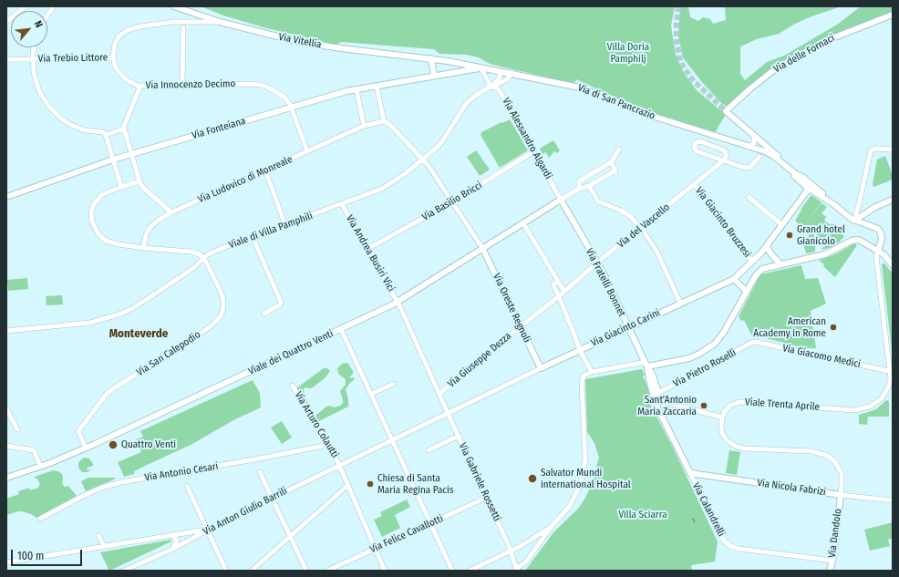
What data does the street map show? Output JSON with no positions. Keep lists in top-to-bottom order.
{
  "streets": {
    "street": [
      "Via Vitellia",
      "Via delle Fornaci",
      "Via Trebio Littore",
      "Via Innocenzo Decimo",
      "Via di San Pancrazio",
      "Via Fonteiana",
      "Via Alessandro Algardi",
      "Via Ludovico di Monreale",
      "Via Basilio Bricci",
      "Via Giacinto Bruzzesi",
      "Via del Vascello",
      "Viale di Villa Pamphili",
      "Via Andrea Busiri Vici",
      "Via Fratelli Bonnet",
      "Via Oreste Regnoli",
      "Via Giacinto Carini",
      "Viale dei Quattro Venti",
      "Via San Calepodio",
      "Via Giacomo Medici",
      "Via Giuseppe Dezza",
      "Via Pietro Roselli",
      "Viale Trenta Aprile",
      "Via Arturo Colautti",
      "Via Antonio Cesari",
      "Via Gabriele Rossetti",
      "Via Nicola Fabrizi",
      "Via Calandrelli",
      "Via Anton Giulio Barrili",
      "Via Dandolo",
      "Via Felice Cavallotti"
    ]
  },
  "crossings": [
    ["Via Vitellia", "Via di San Pancrazio"],
    ["Via Vitellia", "Via Fonteiana"],
    ["Via delle Fornaci", "Via di San Pancrazio"],
    ["Via Trebio Littore", "Via Innocenzo Decimo"],
    ["Via Innocenzo Decimo", "Via Fonteiana"],
    ["Via Innocenzo Decimo", "Via Ludovico di Monreale"],
    ["Via di San Pancrazio", "Via Fonteiana"],
    ["Via di San Pancrazio", "Viale di Villa Pamphili"],
    ["Via di San Pancrazio", "Via Giacinto Carini"],
    ["Via di San Pancrazio", "Viale Trenta Aprile"],
    ["Via Alessandro Algardi", "Via Basilio Bricci"],
    ["Via Alessandro Algardi", "Viale di Villa Pamphili"],
    ["Via Alessandro Algardi", "Via Fratelli Bonnet"],
    ["Via Alessandro Algardi", "Viale dei Quattro Venti"],
    ["Via Basilio Bricci", "Via Andrea Busiri Vici"],
    ["Via Giacinto Bruzzesi", "Via del Vascello"],
    ["Via Giacinto Bruzzesi", "Via Giacinto Carini"],
    ["Via del Vascello", "Via Fratelli Bonnet"],
    ["Viale di Villa Pamphili", "Via Andrea Busiri Vici"],
    ["Viale di Villa Pamphili", "Via San Calepodio"],
    ["Via Andrea Busiri Vici", "Viale dei Quattro Venti"],
    ["Via Andrea Busiri Vici", "Via Giuseppe Dezza"],
    ["Via Andrea Busiri Vici", "Via Gabriele Rossetti"],
    ["Via Fratelli Bonnet", "Via Giacinto Carini"],
    ["Via Fratelli Bonnet", "Viale dei Quattro Venti"],
    ["Via Fratelli Bonnet", "Via Calandrelli"],
    ["Via Oreste Regnoli", "Via Giacinto Carini"],
    ["Via Oreste Regnoli", "Viale dei Quattro Venti"],
    ["Via Oreste Regnoli", "Via Giuseppe Dezza"],
    ["Via Giacinto Carini", "Via Gabriele Rossetti"],
    ["Via Giacinto Carini", "Via Anton Giulio Barrili"],
    ["Viale dei Quattro Venti", "Via San Calepodio"],
    ["Via Giacomo Medici", "Via Pietro Roselli"],
    ["Via Giacomo Medici", "Viale Trenta Aprile"],
    ["Via Giuseppe Dezza", "Via Gabriele Rossetti"],
    ["Via Pietro Roselli", "Via Calandrelli"],
    ["Via Arturo Colautti", "Via Antonio Cesari"],
    ["Via Arturo Colautti", "Via Anton Giulio Barrili"],
    ["Via Arturo Colautti", "Via Felice Cavallotti"],
    ["Via Gabriele Rossetti", "Via Felice Cavallotti"],
    ["Via Nicola Fabrizi", "Via Calandrelli"],
    ["Via Nicola Fabrizi", "Via Dandolo"],
    ["Via Calandrelli", "Via Dandolo"]
  ],
  "districts": ["Monteverde"],
  "parks": ["Villa Doria Pamphilj", "Villa Sciarra"],
  "places": [
    "Grand hotel Gianicolo",
    "American Academy in Rome",
    "Sant’Antonio Maria Zaccaria",
    "Quattro Venti",
    "Salvator Mundi international Hospital",
    "Chiesa di Santa Maria Regina Pacis"
  ],
  "scale_bar": "100 m",
  "north": "top right"
}
